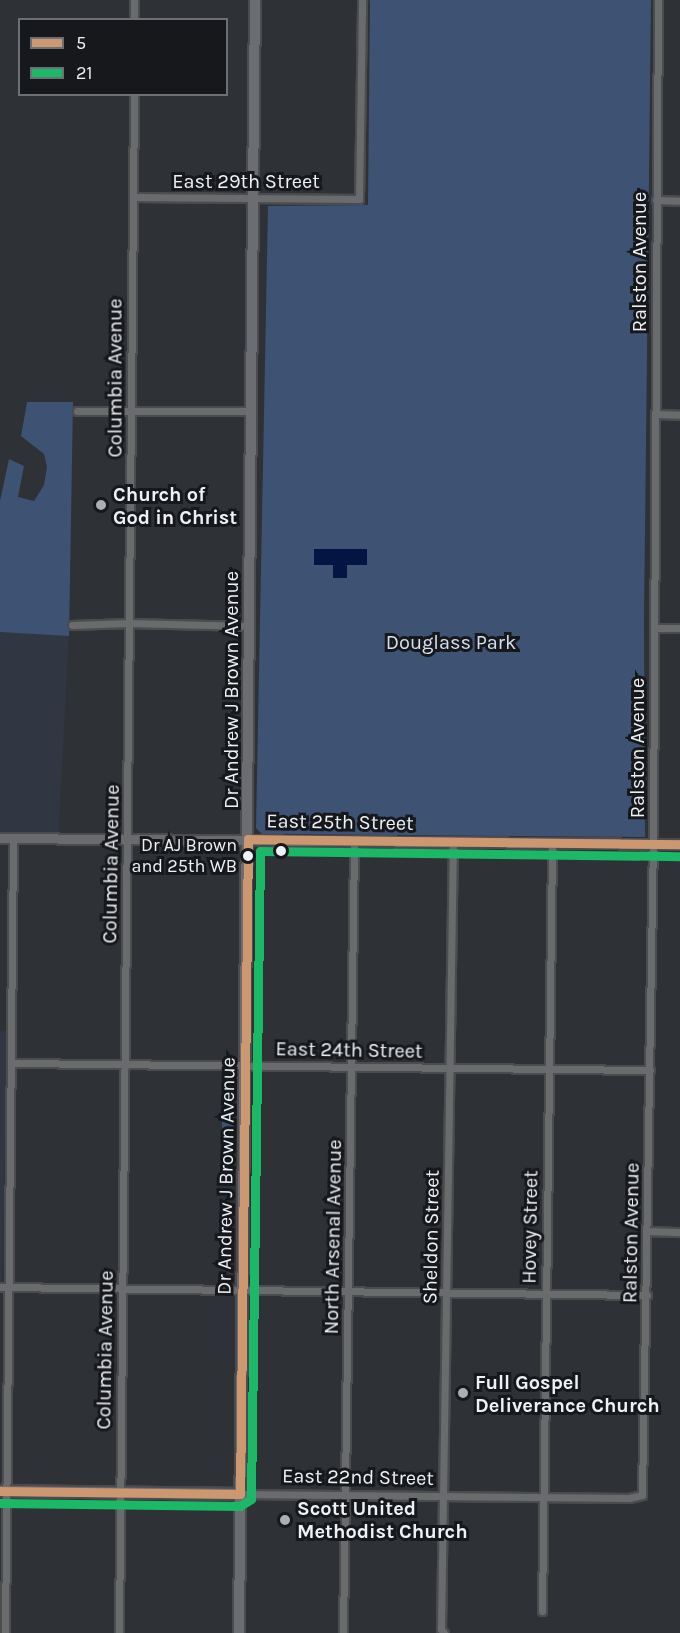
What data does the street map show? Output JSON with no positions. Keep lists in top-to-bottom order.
{
  "streets": {
    "main road": ["Dr Andrew J Brown Avenue", "East 22nd Street"],
    "street": [
      "East 29th Street",
      "Ralston Avenue",
      "Columbia Avenue",
      "East 25th Street",
      "East 24th Street",
      "Hovey Street",
      "North Arsenal Avenue",
      "Sheldon Street"
    ]
  },
  "crossings": [
    ["East 29th Street", "Columbia Avenue"],
    ["East 29th Street", "Dr Andrew J Brown Avenue"],
    ["Ralston Avenue", "East 25th Street"],
    ["Ralston Avenue", "East 24th Street"],
    ["Ralston Avenue", "East 22nd Street"],
    ["Columbia Avenue", "East 25th Street"],
    ["Columbia Avenue", "East 24th Street"],
    ["Columbia Avenue", "East 22nd Street"],
    ["Dr Andrew J Brown Avenue", "East 25th Street"],
    ["Dr Andrew J Brown Avenue", "East 24th Street"],
    ["Dr Andrew J Brown Avenue", "East 22nd Street"],
    ["East 25th Street", "Hovey Street"],
    ["East 25th Street", "North Arsenal Avenue"],
    ["East 25th Street", "Sheldon Street"],
    ["East 24th Street", "Hovey Street"],
    ["East 24th Street", "North Arsenal Avenue"],
    ["East 24th Street", "Sheldon Street"],
    ["Hovey Street", "East 22nd Street"],
    ["North Arsenal Avenue", "East 22nd Street"],
    ["Sheldon Street", "East 22nd Street"]
  ],
  "parks": ["Douglass Park"],
  "places": [
    "Church of God in Christ",
    "Dr AJ Brown and 25th WB",
    "Full Gospel Deliverance Church",
    "Scott United Methodist Church"
  ],
  "lines": ["transit line 5", "transit line 21"],
  "legend": ["5", "21"]
}
